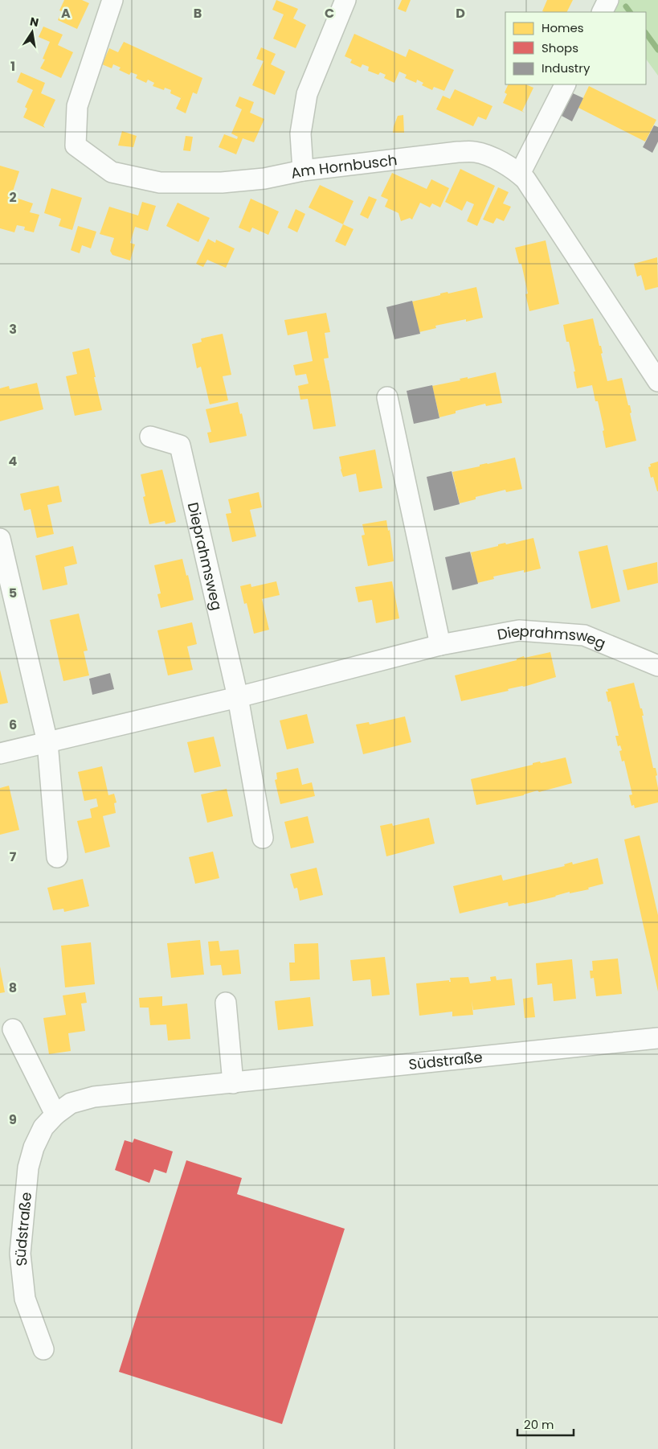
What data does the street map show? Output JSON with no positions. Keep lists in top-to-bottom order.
{
  "streets": {
    "street": ["Am Hornbusch", "Dieprahmsweg", "Südstraße"]
  },
  "legend": ["Homes", "Shops", "Industry"],
  "scale_bar": "20 m",
  "north": "top",
  "grid": {
    "columns": [
      "A",
      "B",
      "C",
      "D"
    ],
    "rows": [
      "1",
      "2",
      "3",
      "4",
      "5",
      "6",
      "7",
      "8",
      "9"
    ]
  }
}
